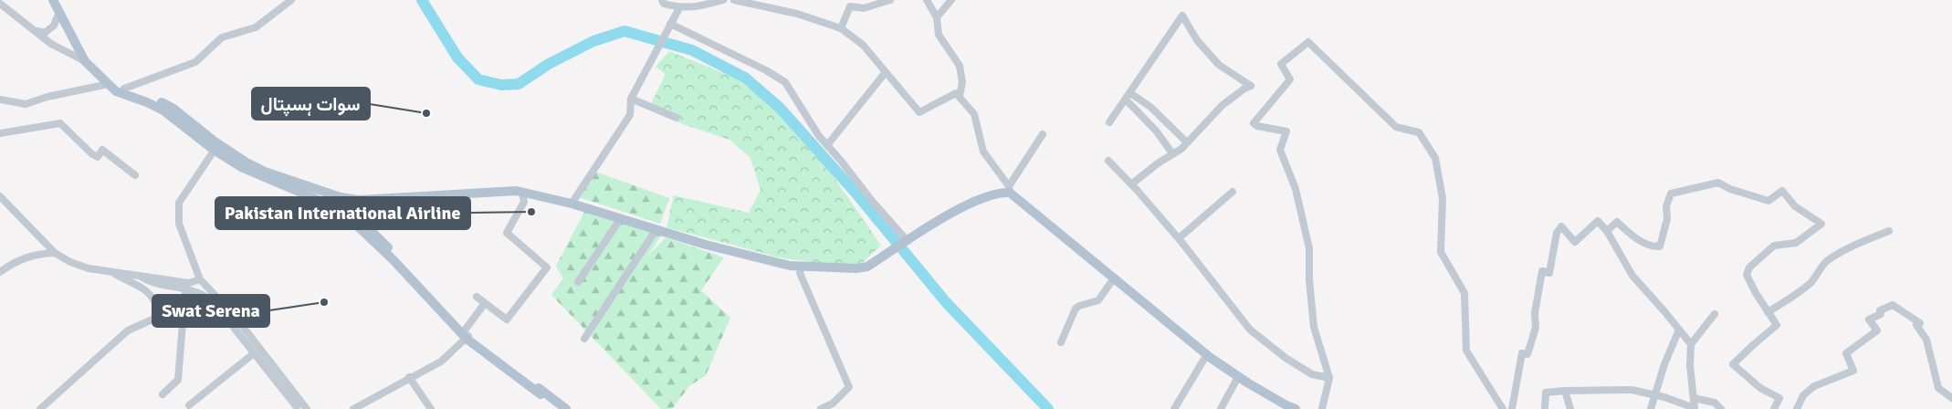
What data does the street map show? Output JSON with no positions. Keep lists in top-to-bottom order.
{
  "places": ["سوات ہسپتال", "Pakistan International Airline", "Swat Serena"]
}
